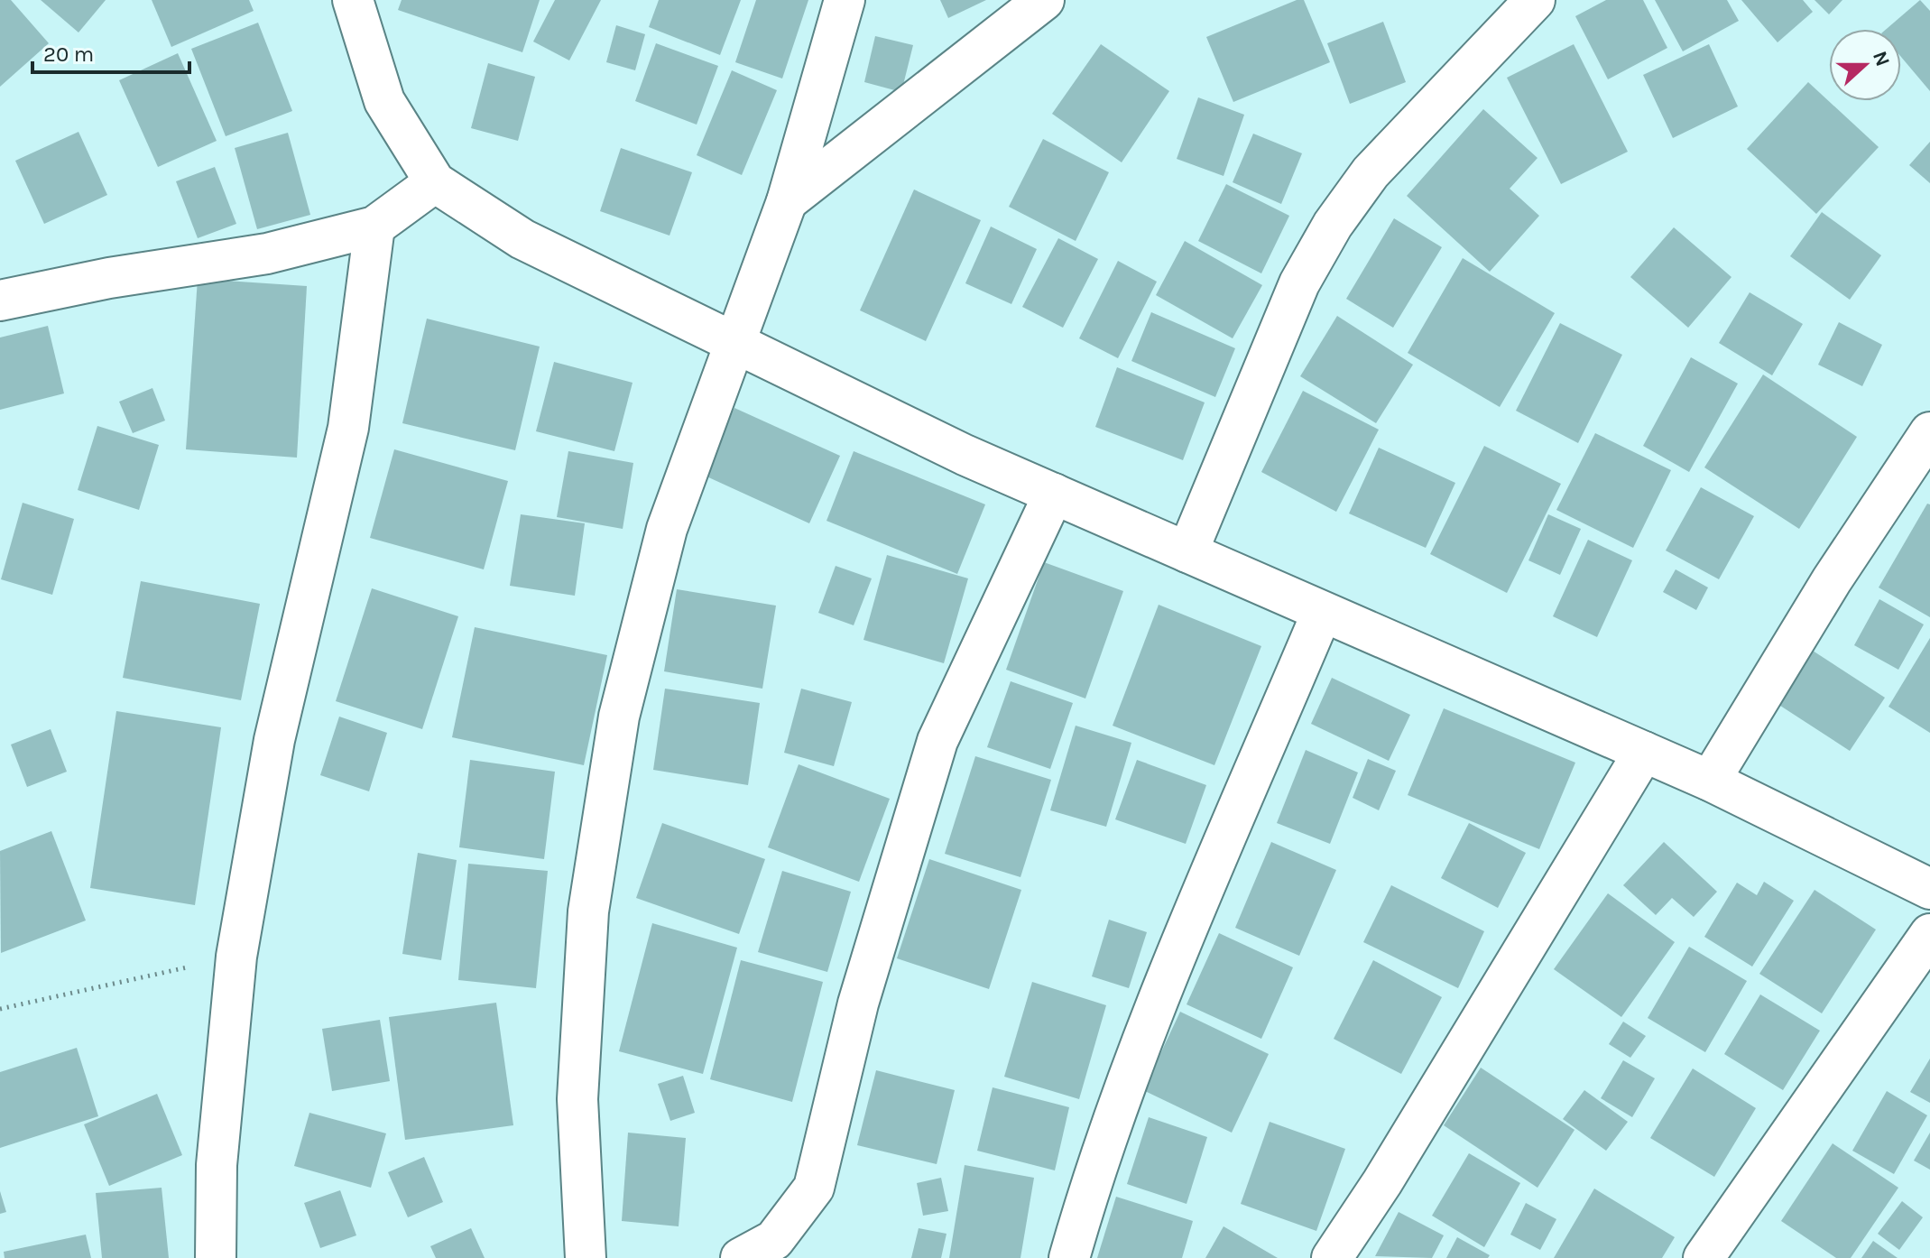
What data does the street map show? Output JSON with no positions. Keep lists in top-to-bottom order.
{
  "scale_bar": "20 m",
  "north": "right"
}
